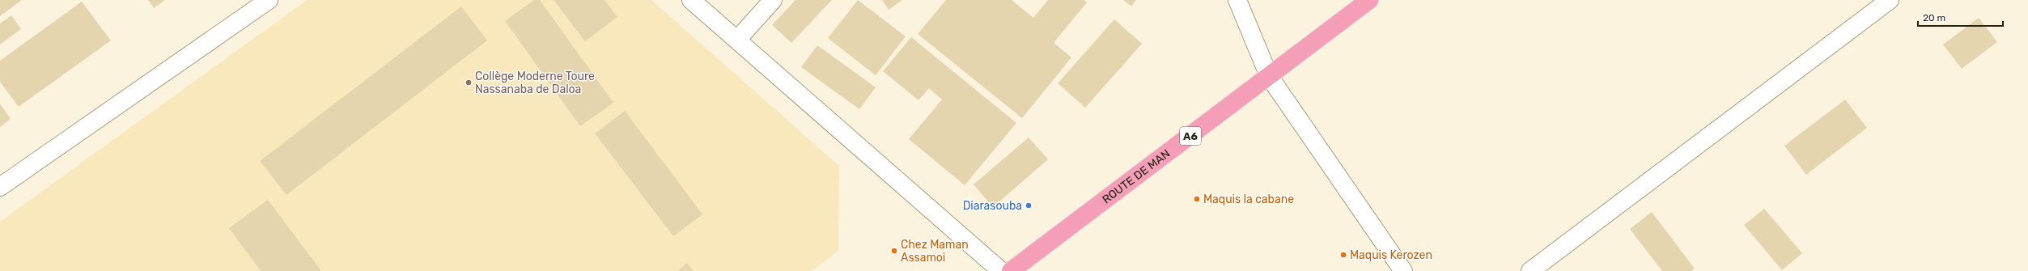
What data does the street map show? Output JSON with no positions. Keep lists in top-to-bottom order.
{
  "streets": {
    "highway": ["A6", "ROUTE DE MAN"]
  },
  "places": [
    "Collège Moderne Toure Nassanaba de Daloa",
    "Maquis la cabane",
    "Diarasouba",
    "Chez Maman Assamoi",
    "Maquis Kerozen"
  ],
  "scale_bar": "20 m"
}
